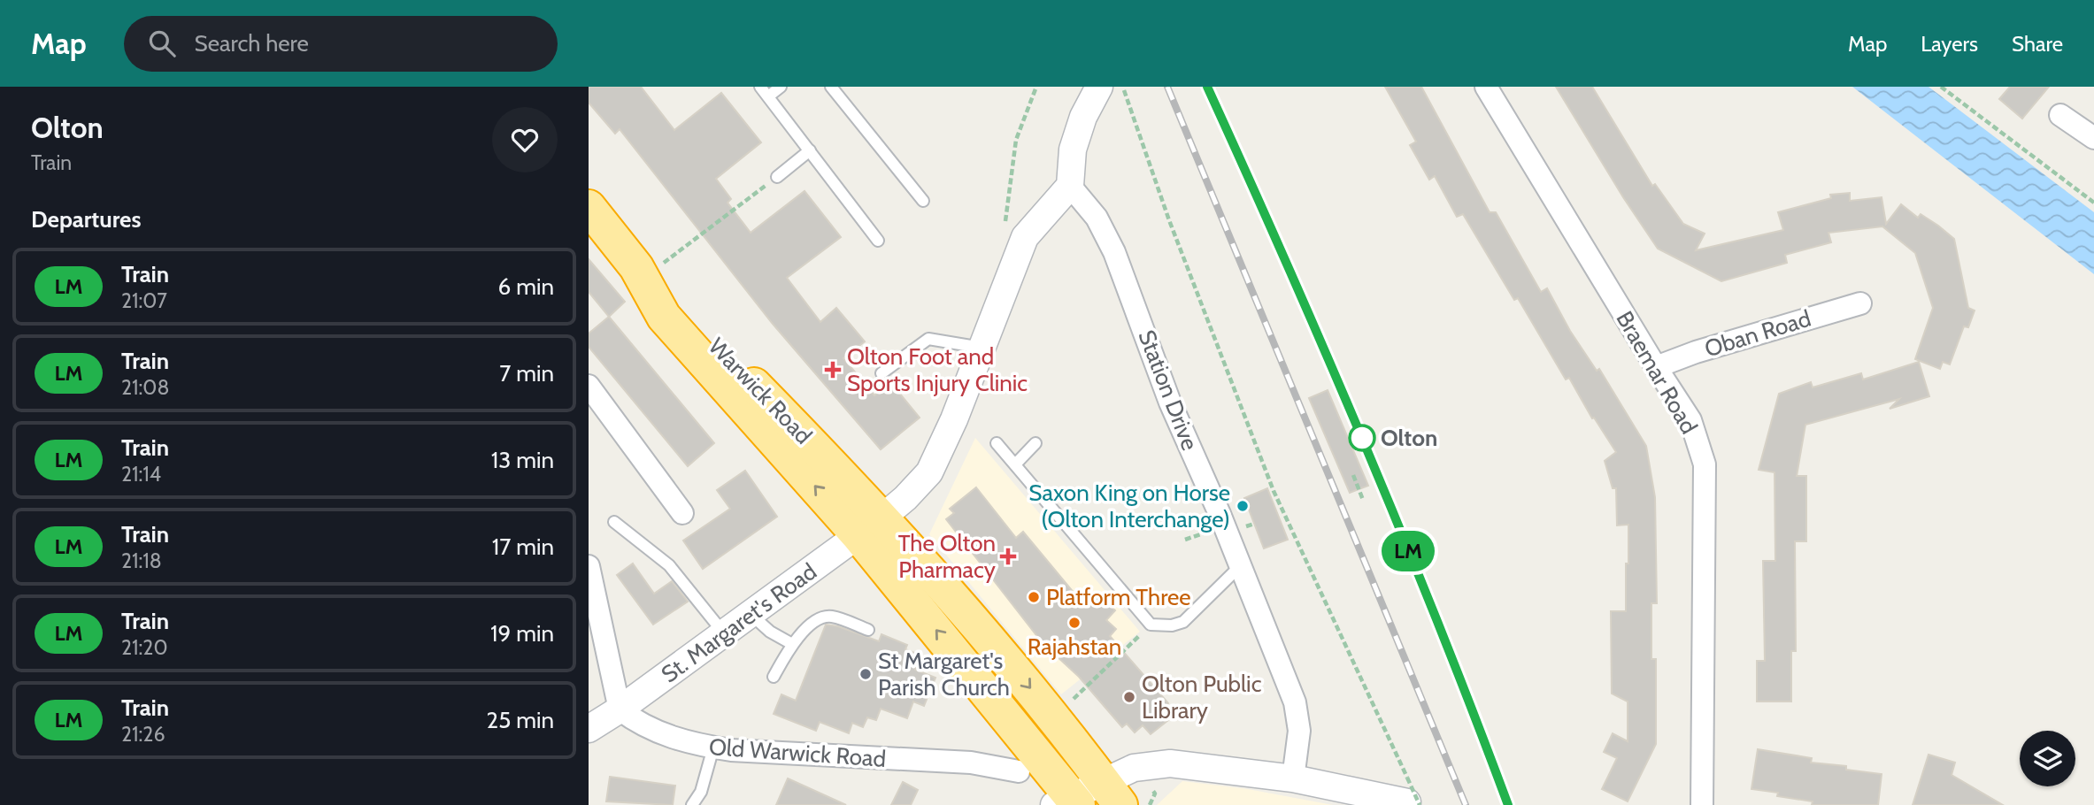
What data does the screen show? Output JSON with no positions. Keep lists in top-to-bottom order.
{
  "streets": {
    "highway": ["Warwick Road"],
    "street": [
      "Oban Road",
      "Braemar Road",
      "Station Drive",
      "St. Margaret's Road",
      "Old Warwick Road"
    ]
  },
  "crossings": [
    ["Oban Road", "Braemar Road"],
    ["Station Drive", "St. Margaret's Road"],
    ["Warwick Road", "St. Margaret's Road"],
    ["St. Margaret's Road", "Old Warwick Road"]
  ],
  "places": {
    "health": ["Olton Foot and Sports Injury Clinic", "The Olton Pharmacy"],
    "other": [
      "Olton",
      "Saxon King on Horse (Olton Interchange)",
      "Platform Three",
      "Rajahstan",
      "St Margaret's Parish Church",
      "Olton Public Library"
    ]
  },
  "page": {
    "header": "Map",
    "search": "Search here",
    "nav": ["Map", "Layers", "Share"],
    "heading": [
      ["Olton", "Train"],
      "Departures"
    ],
    "on_map": "LM",
    "list": [
      {
        "mark": "LM",
        "name": "Train",
        "note": "21:07",
        "value": "6 min"
      },
      {
        "mark": "LM",
        "name": "Train",
        "note": "21:08",
        "value": "7 min"
      },
      {
        "mark": "LM",
        "name": "Train",
        "note": "21:14",
        "value": "13 min"
      },
      {
        "mark": "LM",
        "name": "Train",
        "note": "21:18",
        "value": "17 min"
      },
      {
        "mark": "LM",
        "name": "Train",
        "note": "21:20",
        "value": "19 min"
      },
      {
        "mark": "LM",
        "name": "Train",
        "note": "21:26",
        "value": "25 min"
      }
    ]
  }
}
